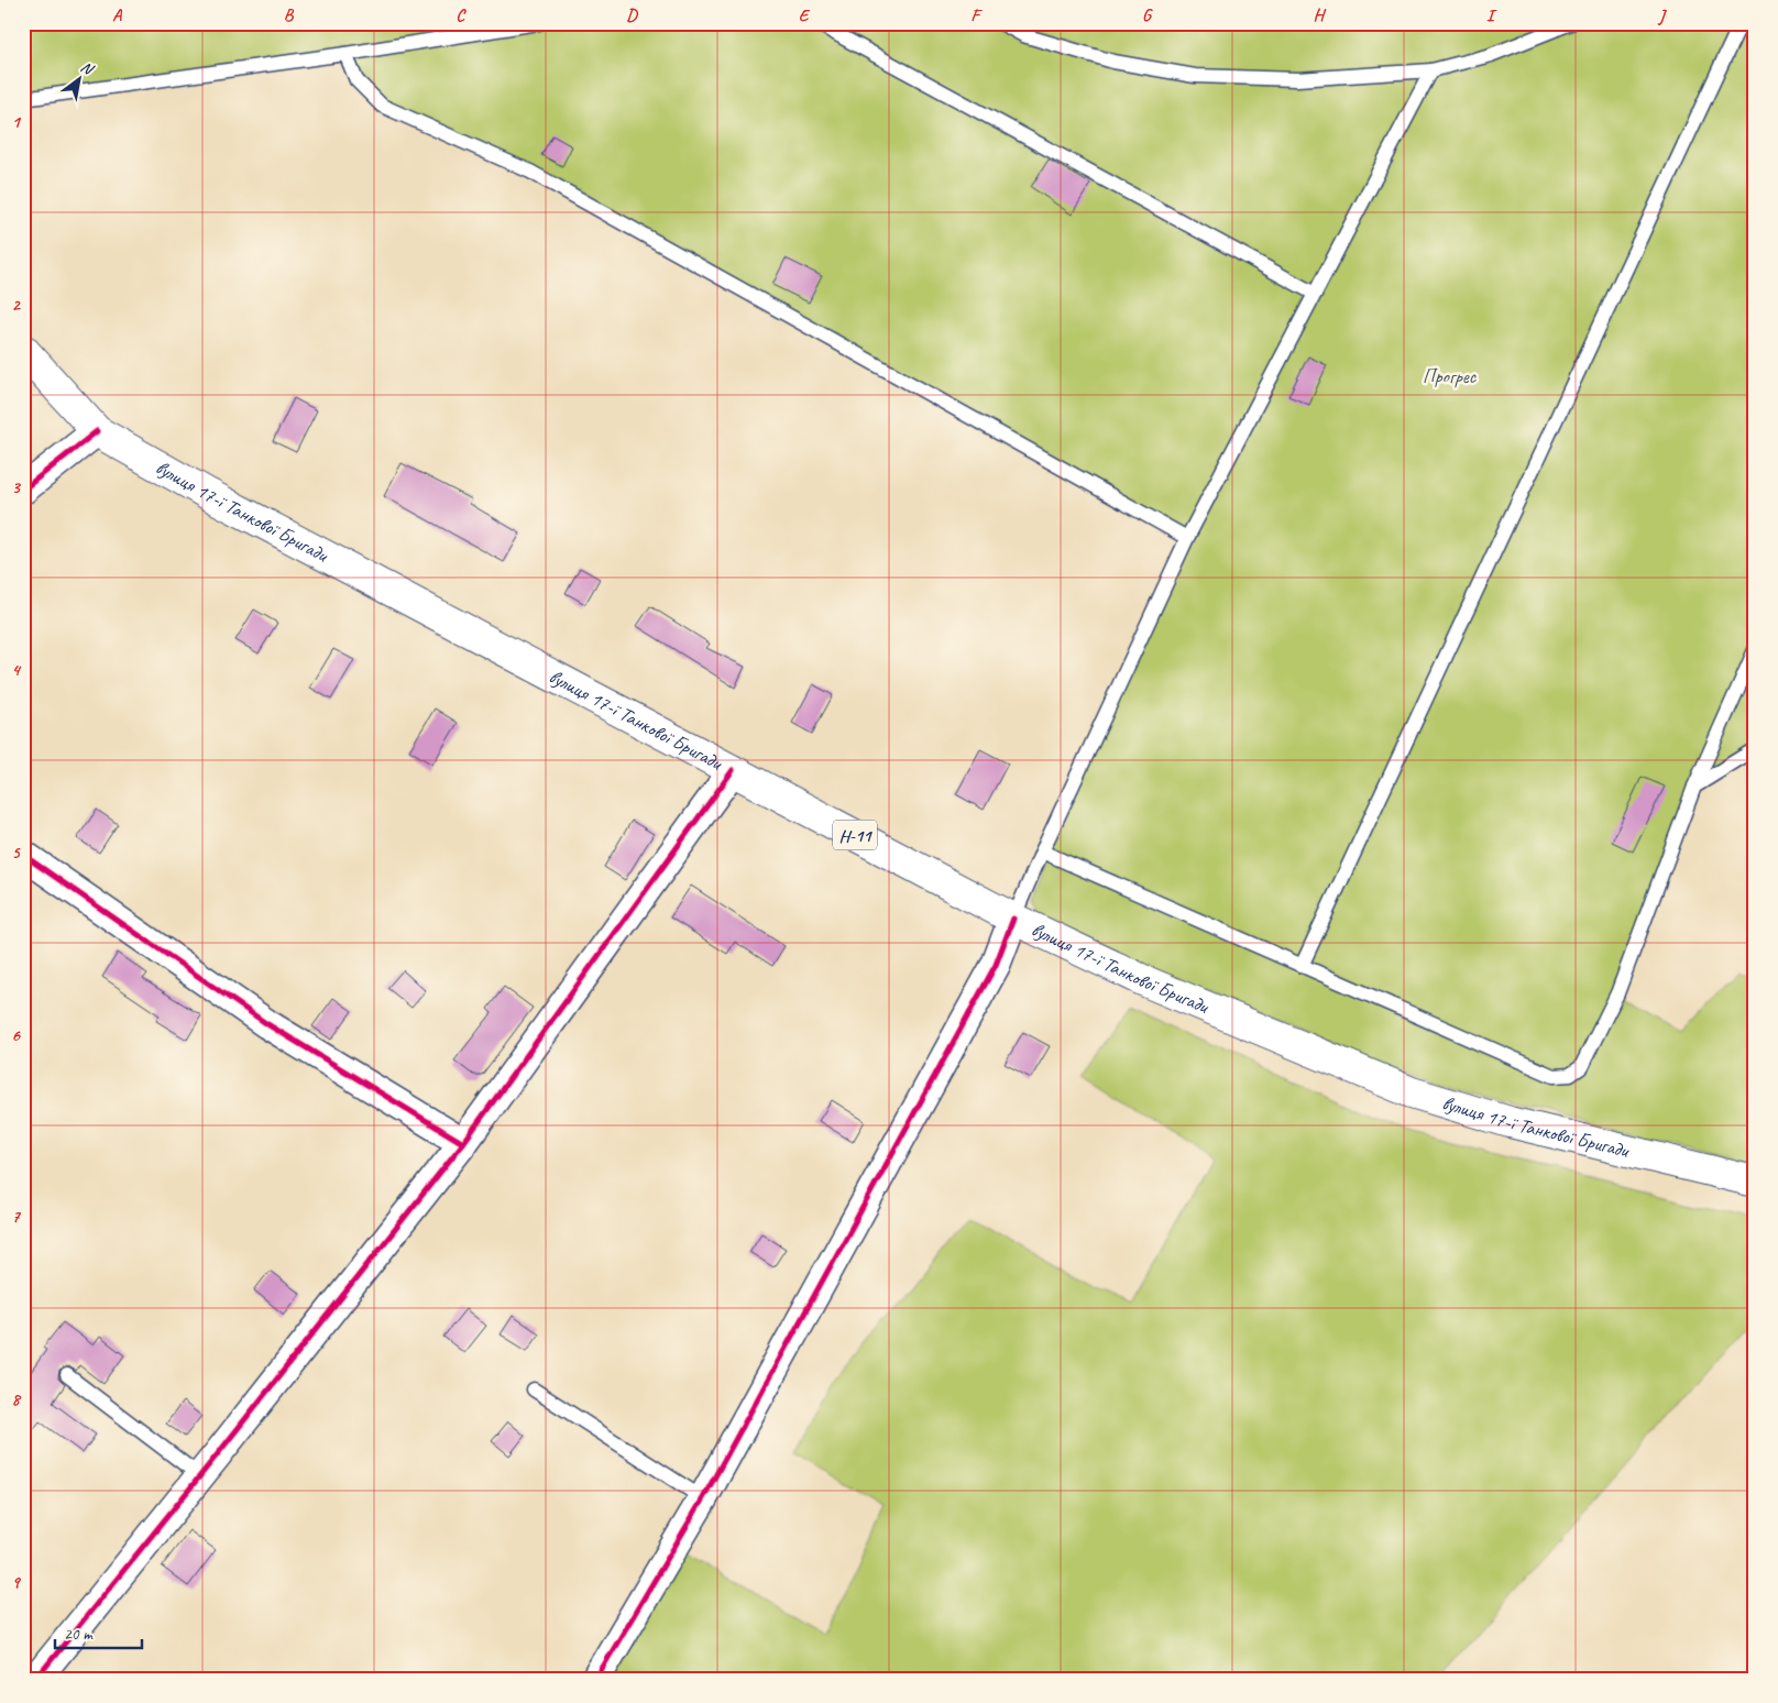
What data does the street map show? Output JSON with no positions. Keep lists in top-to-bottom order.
{
  "streets": {
    "main road": ["вулиця 17-ї Танкової Бригади", "Н-11"]
  },
  "parks": ["Прогрес"],
  "scale_bar": "20 m",
  "north": "top right",
  "grid": {
    "columns": [
      "A",
      "B",
      "C",
      "D",
      "E",
      "F",
      "G",
      "H",
      "I",
      "J"
    ],
    "rows": [
      "1",
      "2",
      "3",
      "4",
      "5",
      "6",
      "7",
      "8",
      "9"
    ]
  }
}
